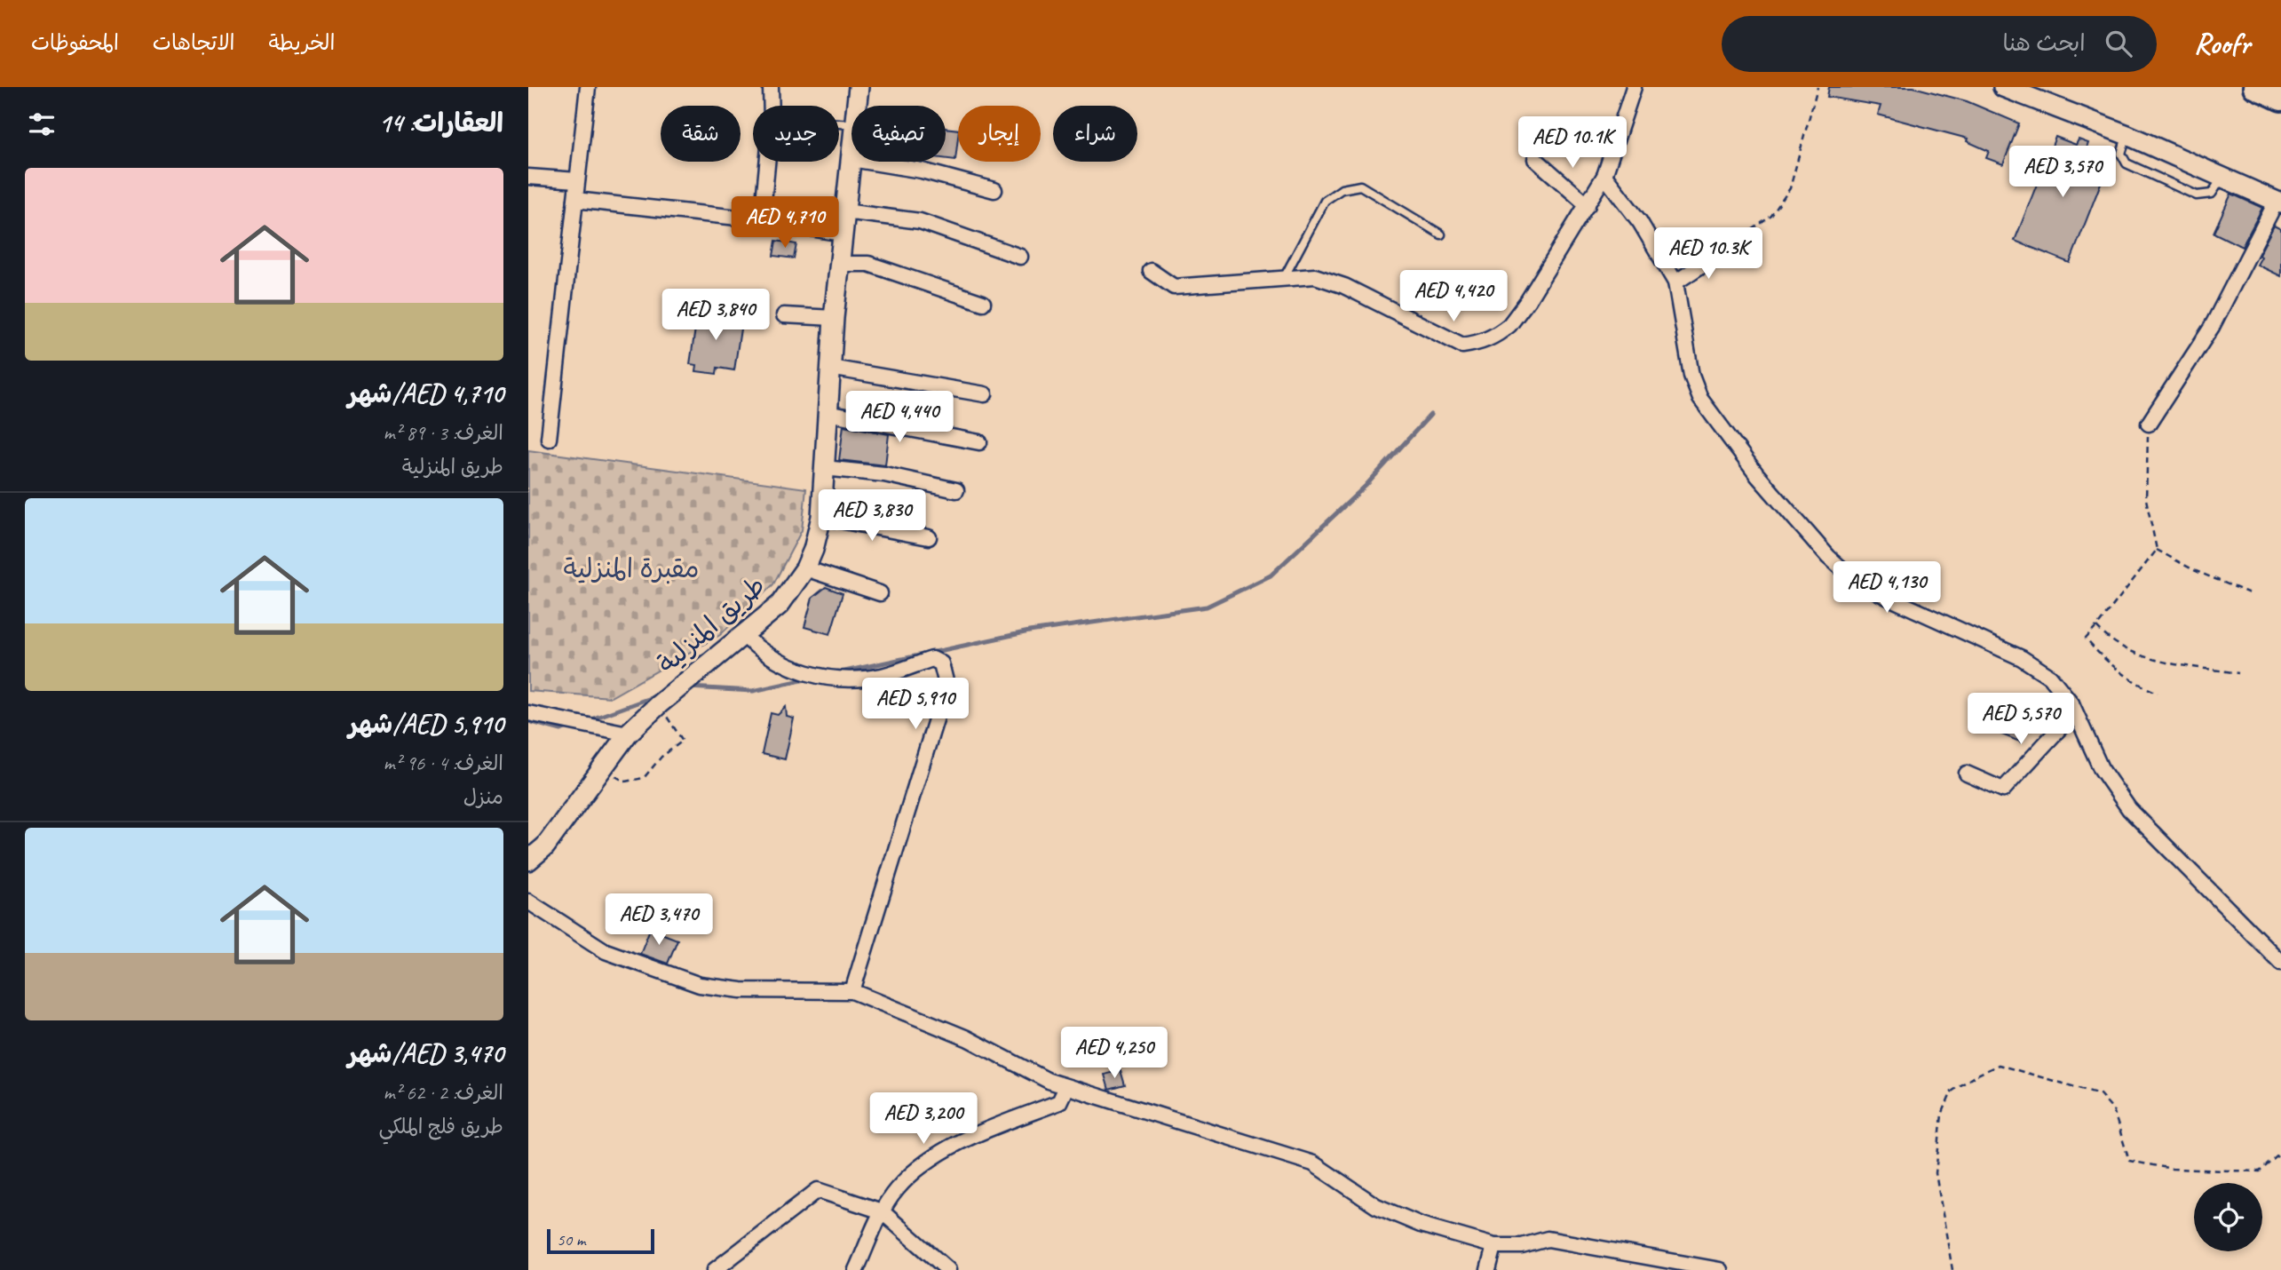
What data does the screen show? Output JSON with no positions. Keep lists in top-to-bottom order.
{
  "streets": {
    "street": ["طريق المنزلية"]
  },
  "parks": ["مقبرة المنزلية"],
  "scale_bar": "50 m",
  "page": {
    "header": "Roofr",
    "search": "ابحث هنا",
    "nav": ["الخريطة", "الاتجاهات", "المحفوظات"],
    "heading": "العقارات: 14",
    "chip": [
      "شراء",
      "إيجار",
      "تصفية",
      "جديد",
      "شقة"
    ],
    "price": [
      "AED 10.1K",
      "AED 3,570",
      "AED 4,710",
      "AED 10.3K",
      "AED 4,420",
      "AED 3,840",
      "AED 4,440",
      "AED 3,830",
      "AED 4,130",
      "AED 5,910",
      "AED 5,570",
      "AED 3,470",
      "AED 4,250",
      "AED 3,200"
    ],
    "list": [
      {
        "name": "AED 4,710/شهر",
        "note": "الغرف: 3 · 89 m² · طريق المنزلية"
      },
      {
        "name": "AED 5,910/شهر",
        "note": "الغرف: 4 · 96 m² · منزل"
      },
      {
        "name": "AED 3,470/شهر",
        "note": "الغرف: 2 · 62 m² · طريق فلج الملكي"
      }
    ],
    "scale": "50 m"
  }
}
